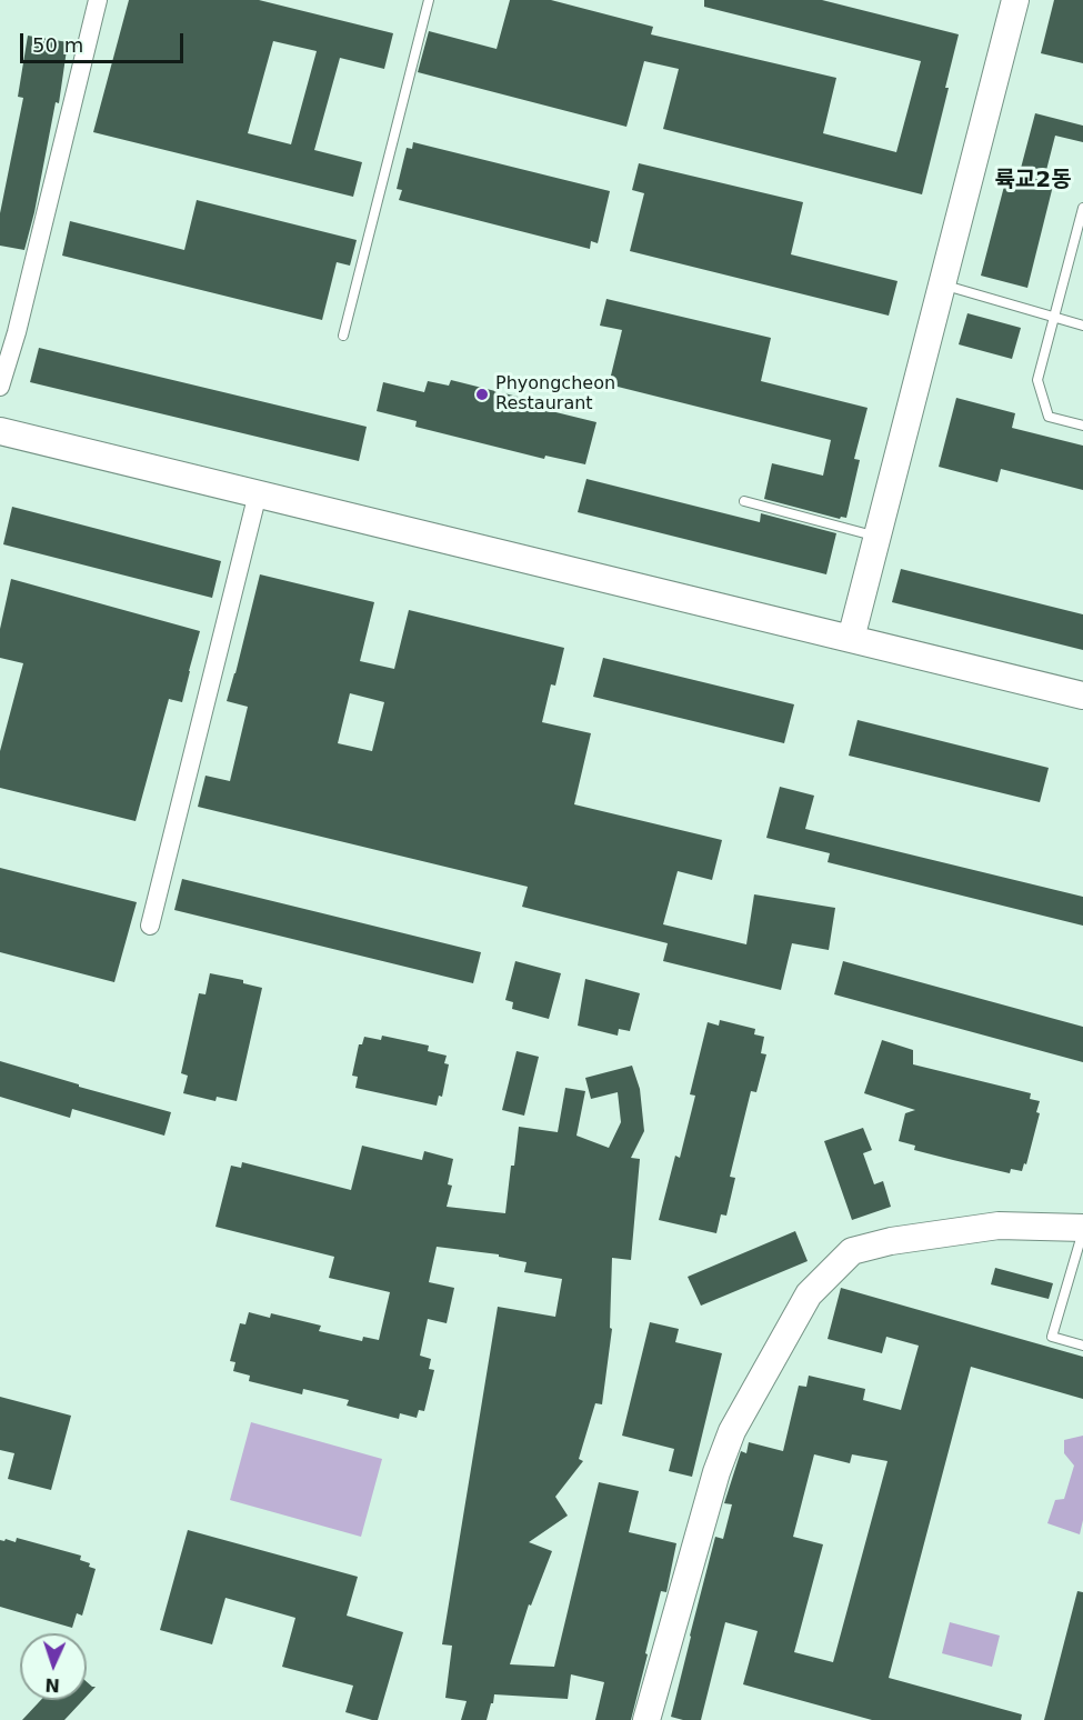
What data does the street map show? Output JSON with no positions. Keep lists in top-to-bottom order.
{
  "districts": ["륙교2동"],
  "places": ["Phyongcheon Restaurant"],
  "scale_bar": "50 m",
  "north": "bottom"
}
